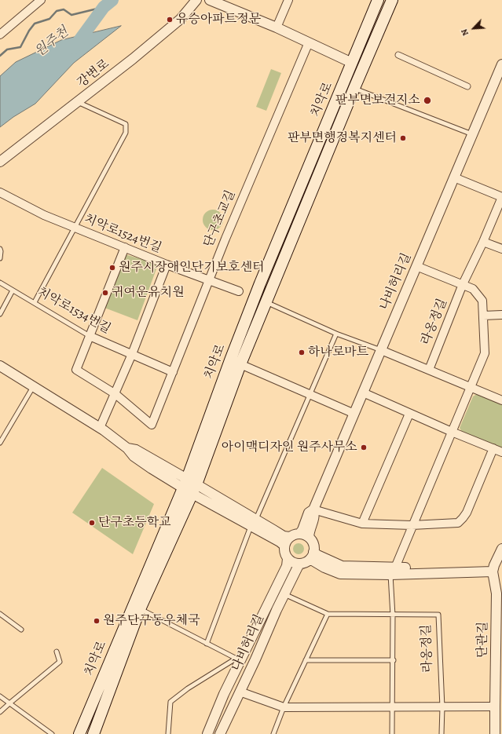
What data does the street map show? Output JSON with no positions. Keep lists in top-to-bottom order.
{
  "streets": {
    "main road": ["치악로"],
    "street": [
      "강변로",
      "단구초교길",
      "치악로1524번길",
      "나비허리길",
      "치악로1534번길",
      "라옹정길",
      "단관길"
    ]
  },
  "crossings": [
    ["치악로", "나비허리길"],
    ["단구초교길", "치악로1524번길"],
    ["단구초교길", "치악로1534번길"],
    ["나비허리길", "라옹정길"]
  ],
  "water": ["원주천"],
  "places": [
    "유승아파트정문",
    "판부면보건지소",
    "판부면행정복지센터",
    "원주시장애인단기보호센터",
    "귀여운유치원",
    "하나로마트",
    "아이맥디자인 원주사무소",
    "단구초등학교",
    "원주단구동우체국"
  ],
  "north": "bottom left"
}
